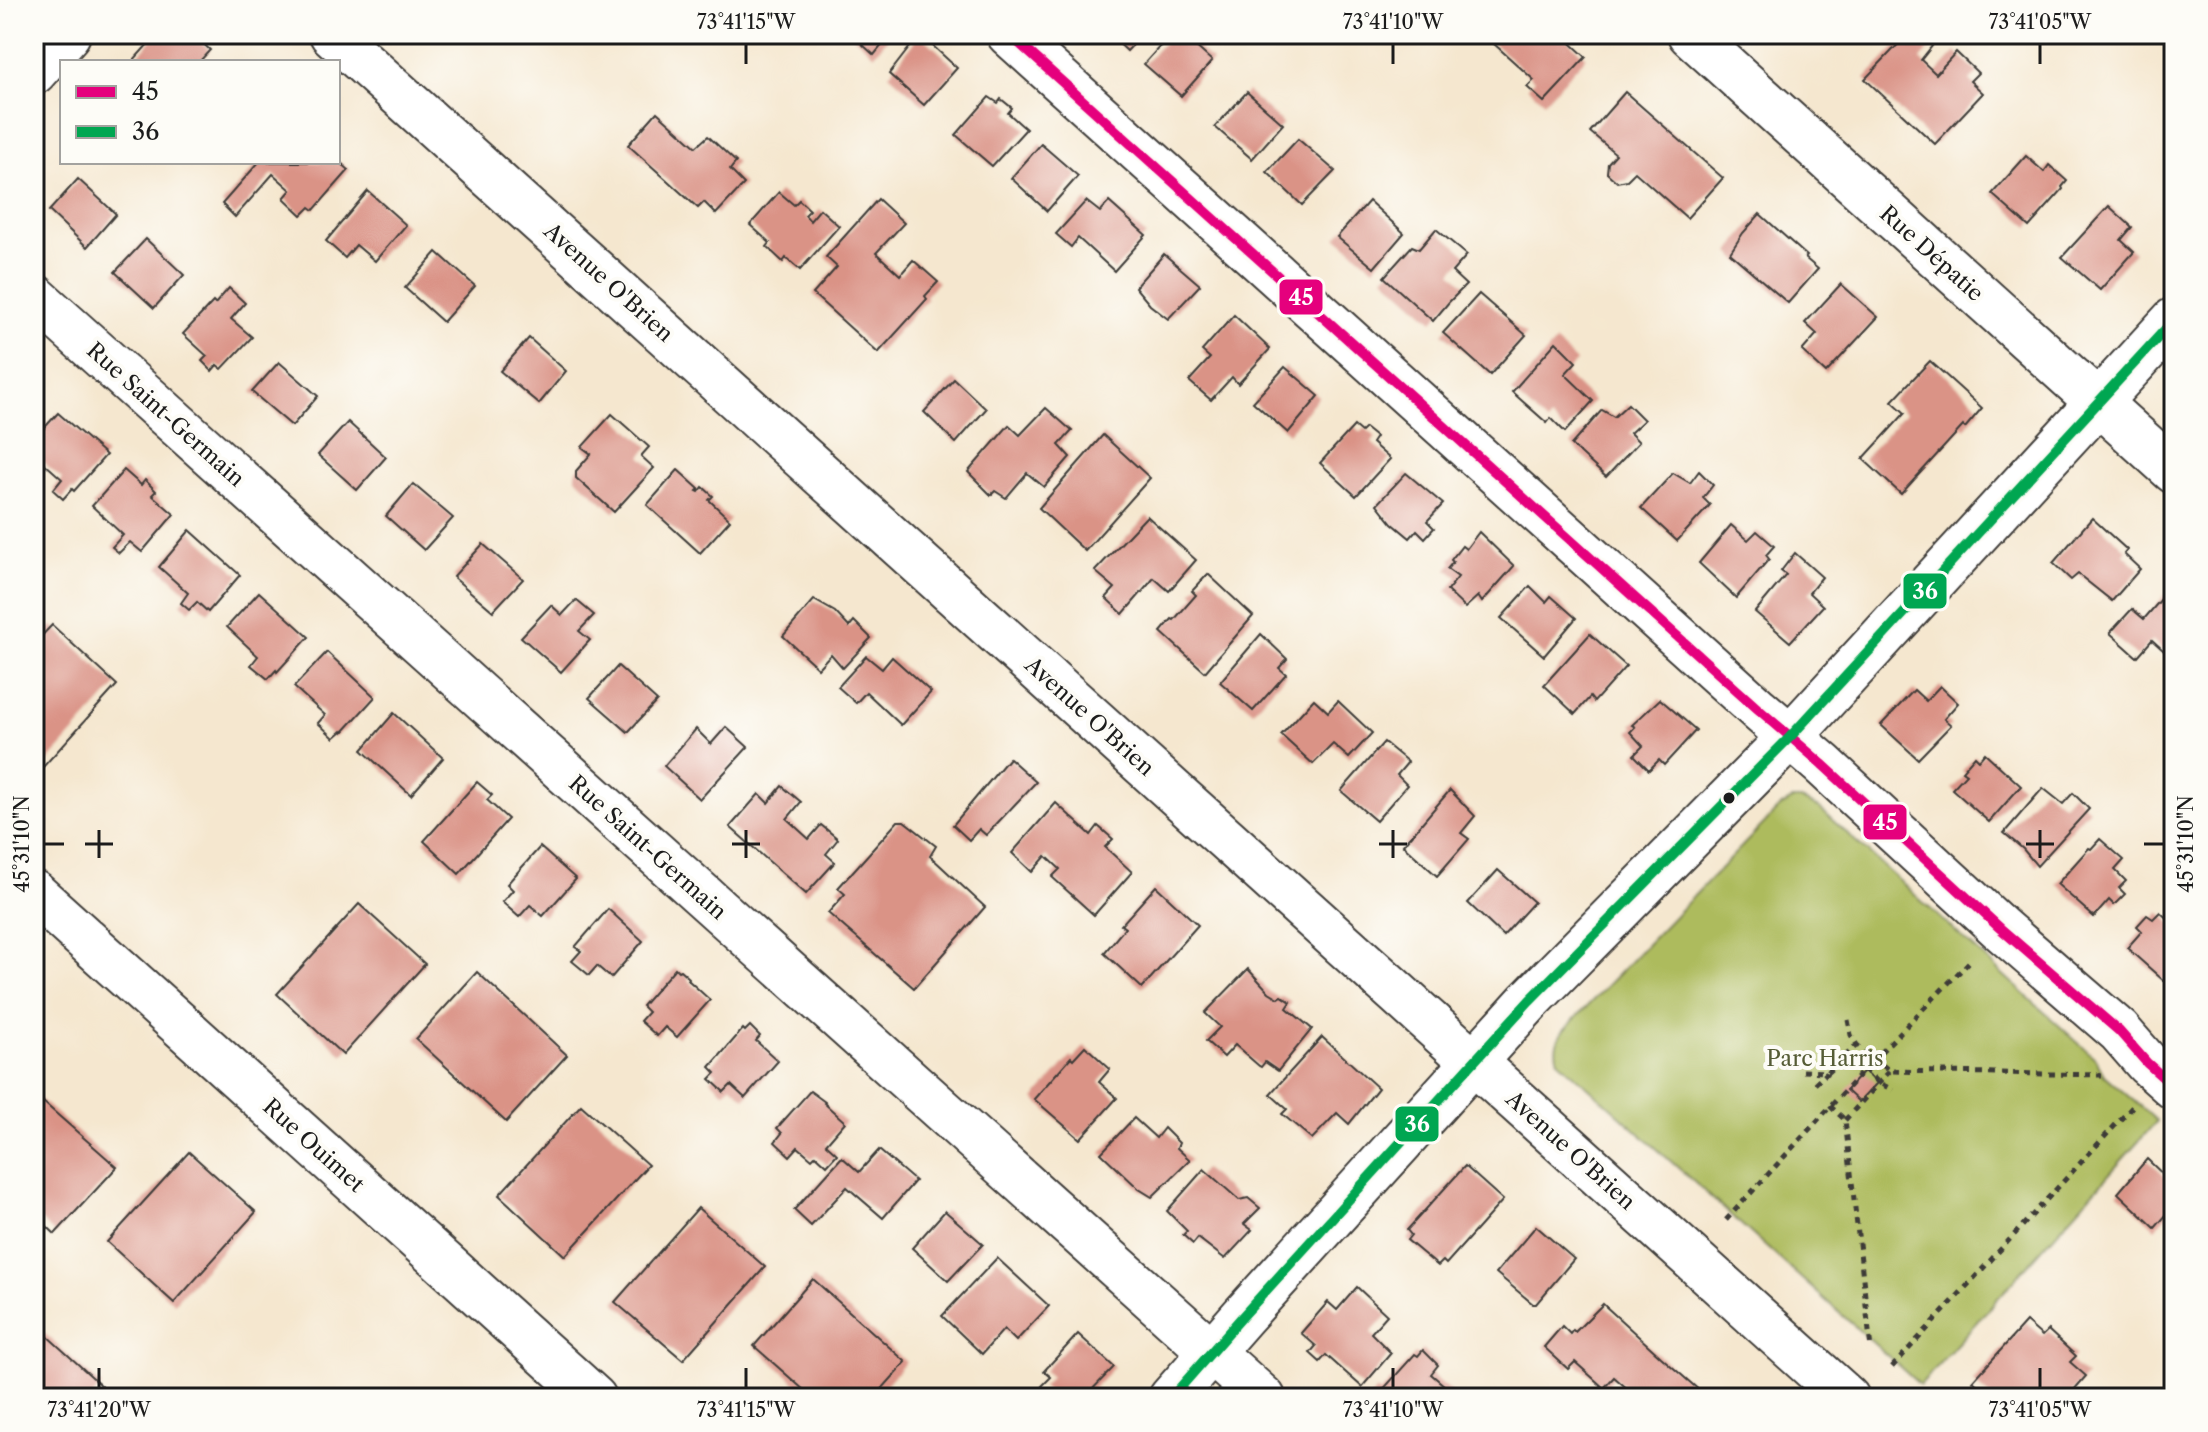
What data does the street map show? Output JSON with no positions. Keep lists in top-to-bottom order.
{
  "streets": {
    "street": [
      "Rue Dépatie",
      "Avenue O'Brien",
      "Rue Saint-Germain",
      "Rue Ouimet"
    ]
  },
  "parks": ["Parc Harris"],
  "lines": ["transit line 45", "transit line 36"],
  "legend": ["45", "36"],
  "coordinates": [
    "73°41'15\"W",
    "73°41'10\"W",
    "73°41'05\"W",
    "45°31'10\"N",
    "73°41'20\"W"
  ]
}
